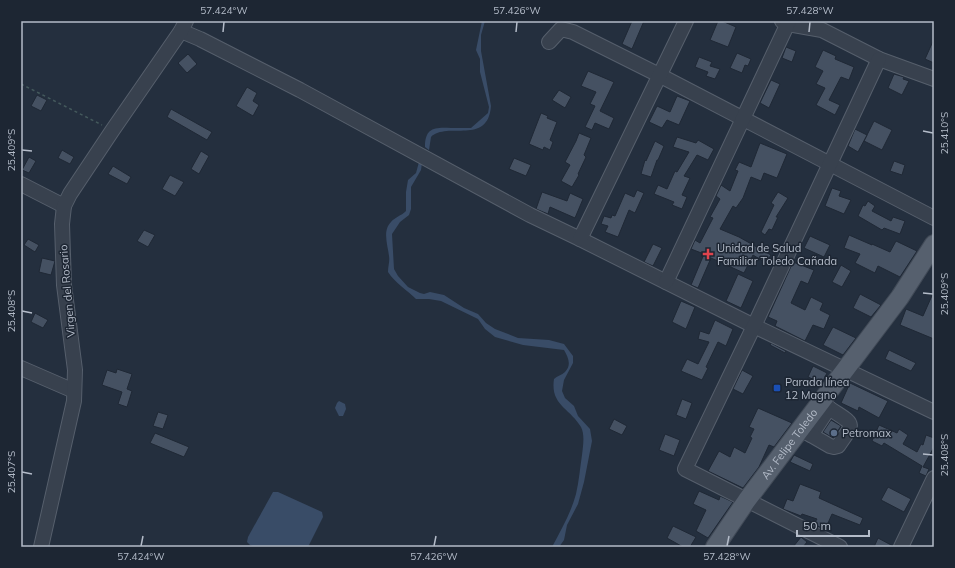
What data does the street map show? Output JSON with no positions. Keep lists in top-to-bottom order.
{
  "streets": {
    "main road": ["Av. Felipe Toledo"],
    "street": ["Virgen del Rosario"]
  },
  "places": {
    "health": ["Unidad de Salud Familiar Toledo Cañada"],
    "transit": ["Parada línea 12 Magno"],
    "other": ["Petromax"]
  },
  "scale_bar": "50 m",
  "coordinates": [
    "57.424°W",
    "57.426°W",
    "57.428°W",
    "25.410°S",
    "25.409°S",
    "25.408°S",
    "25.407°S"
  ]
}
